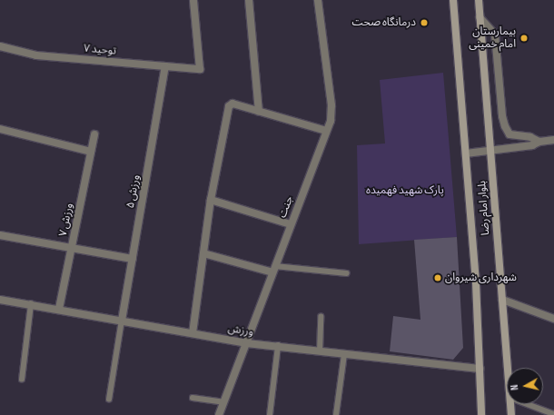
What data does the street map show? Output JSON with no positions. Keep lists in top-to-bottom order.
{
  "streets": {
    "main road": ["بلوار امام رضا"],
    "street": [
      "توحید ۷",
      "ورزش ۵",
      "جنت",
      "ورزش ۷",
      "ورزش"
    ]
  },
  "crossings": [
    ["توحید ۷", "ورزش ۵"],
    ["ورزش ۵", "ورزش"],
    ["جنت", "ورزش"],
    ["بلوار امام رضا", "ورزش"],
    ["ورزش ۷", "ورزش"]
  ],
  "parks": ["پارک شهید فهمیده"],
  "places": ["درمانگاه صحت", "بیمارستان امام خمینی", "شهرداری شیروان"],
  "north": "left"
}
